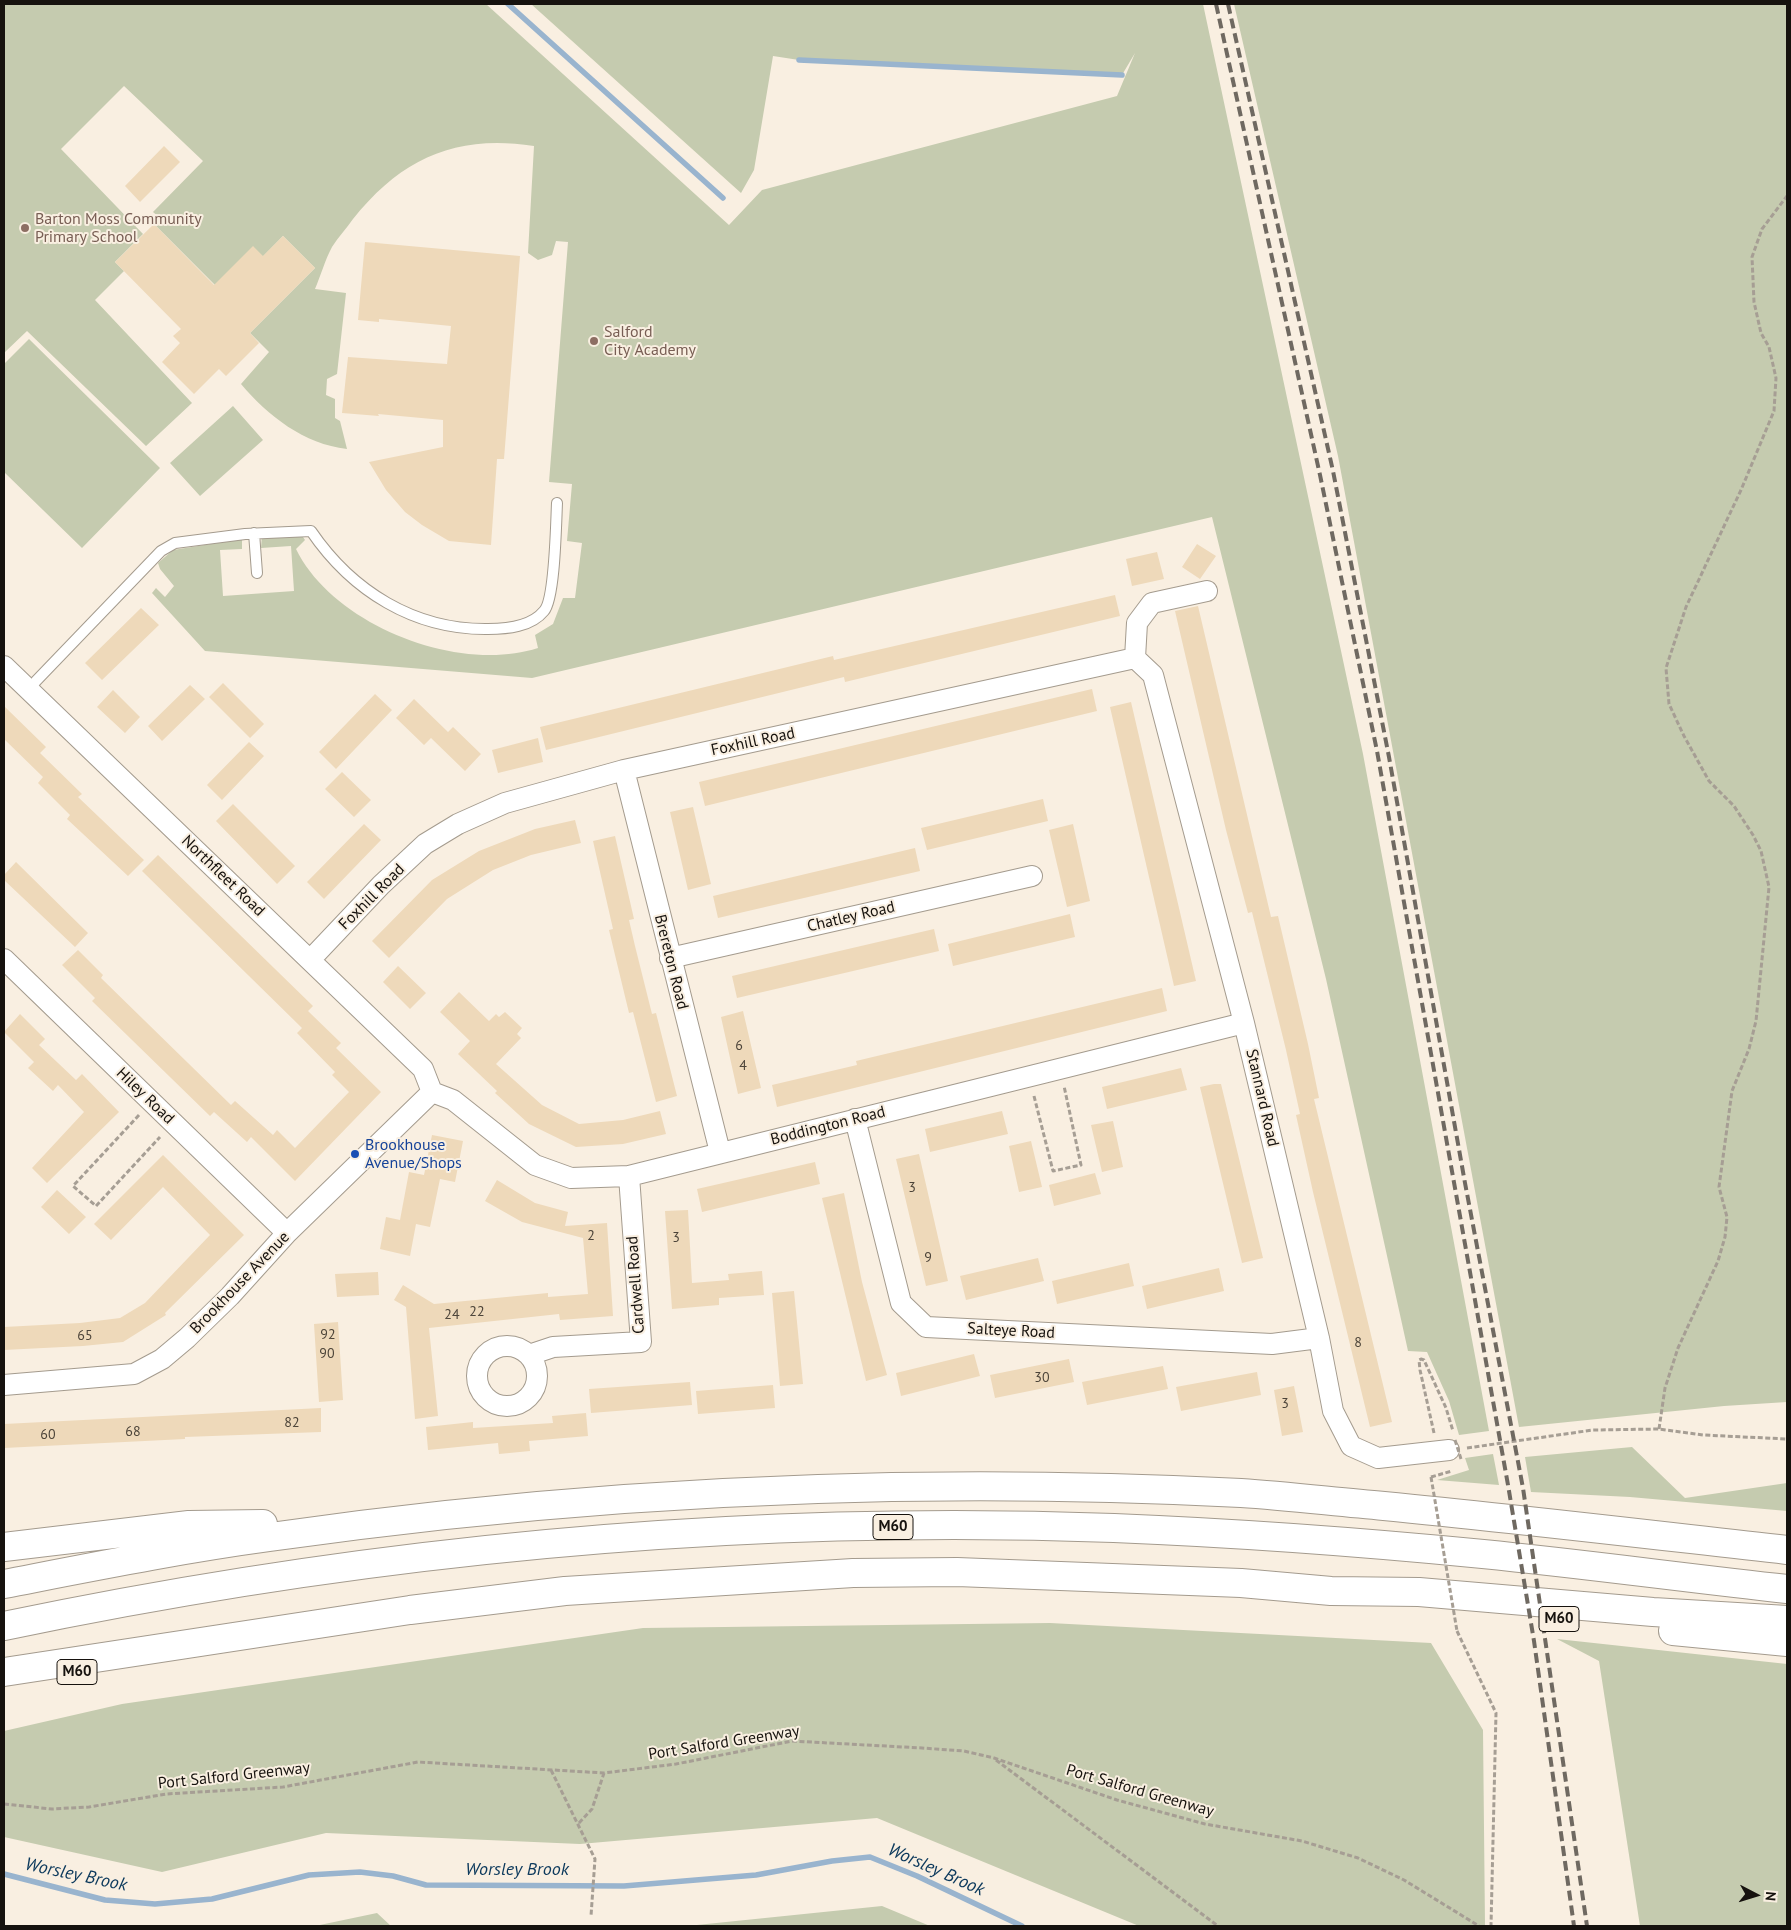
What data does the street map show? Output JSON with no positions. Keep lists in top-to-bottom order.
{
  "streets": {
    "highway": ["M60"],
    "street": [
      "Foxhill Road",
      "Northfleet Road",
      "Chatley Road",
      "Brereton Road",
      "Hiley Road",
      "Stannard Road",
      "Boddington Road",
      "Brookhouse Avenue",
      "Cardwell Road",
      "Salteye Road"
    ],
    "path": ["Port Salford Greenway"]
  },
  "crossings": [
    ["Foxhill Road", "Northfleet Road"],
    ["Foxhill Road", "Brereton Road"],
    ["Foxhill Road", "Stannard Road"],
    ["Northfleet Road", "Boddington Road"],
    ["Northfleet Road", "Brookhouse Avenue"],
    ["Chatley Road", "Brereton Road"],
    ["Brereton Road", "Boddington Road"],
    ["Hiley Road", "Brookhouse Avenue"],
    ["Stannard Road", "Boddington Road"],
    ["Stannard Road", "Salteye Road"],
    ["Boddington Road", "Brookhouse Avenue"],
    ["Boddington Road", "Cardwell Road"],
    ["Boddington Road", "Salteye Road"]
  ],
  "water": ["Worsley Brook"],
  "places": ["Barton Moss Community Primary School", "Salford City Academy", "Brookhouse Avenue/Shops"],
  "house_numbers": [
    "6",
    "4",
    "3",
    "2",
    "3",
    "9",
    "22",
    "24",
    "92",
    "65",
    "8",
    "90",
    "30",
    "3",
    "82",
    "68",
    "60"
  ],
  "north": "right"
}
